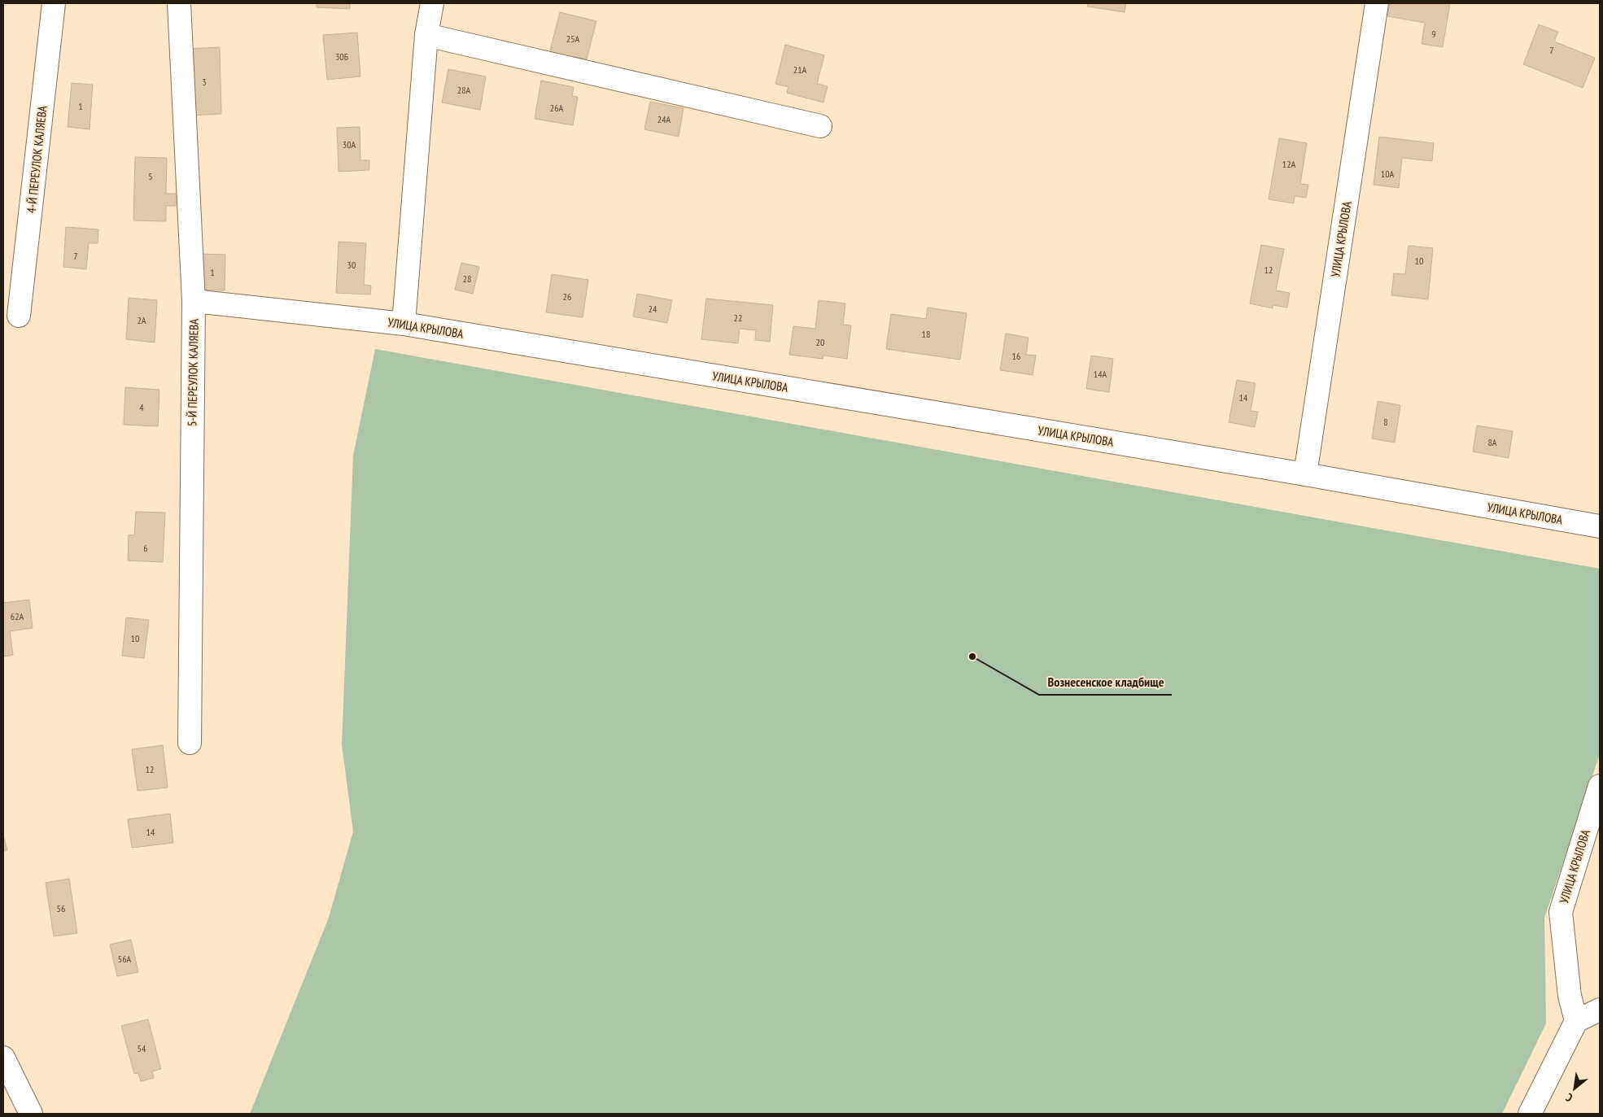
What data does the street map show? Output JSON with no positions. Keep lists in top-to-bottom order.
{
  "streets": {
    "street": ["4-Й ПЕРЕУЛОК КАЛЯЕВА", "УЛИЦА КРЫЛОВА", "5-Й ПЕРЕУЛОК КАЛЯЕВА"]
  },
  "crossings": [
    ["УЛИЦА КРЫЛОВА", "5-Й ПЕРЕУЛОК КАЛЯЕВА"]
  ],
  "places": ["Вознесенское кладбище"],
  "house_numbers": [
    "9",
    "25А",
    "7",
    "30Б",
    "21А",
    "3",
    "28А",
    "1",
    "26А",
    "24А",
    "30А",
    "12А",
    "10А",
    "5",
    "7",
    "10",
    "30",
    "12",
    "1",
    "28",
    "26",
    "24",
    "22",
    "2А",
    "18",
    "20",
    "16",
    "14А",
    "14",
    "4",
    "8",
    "8А",
    "6",
    "62А",
    "10",
    "12",
    "14",
    "56",
    "56А",
    "54"
  ],
  "north": "bottom left"
}
